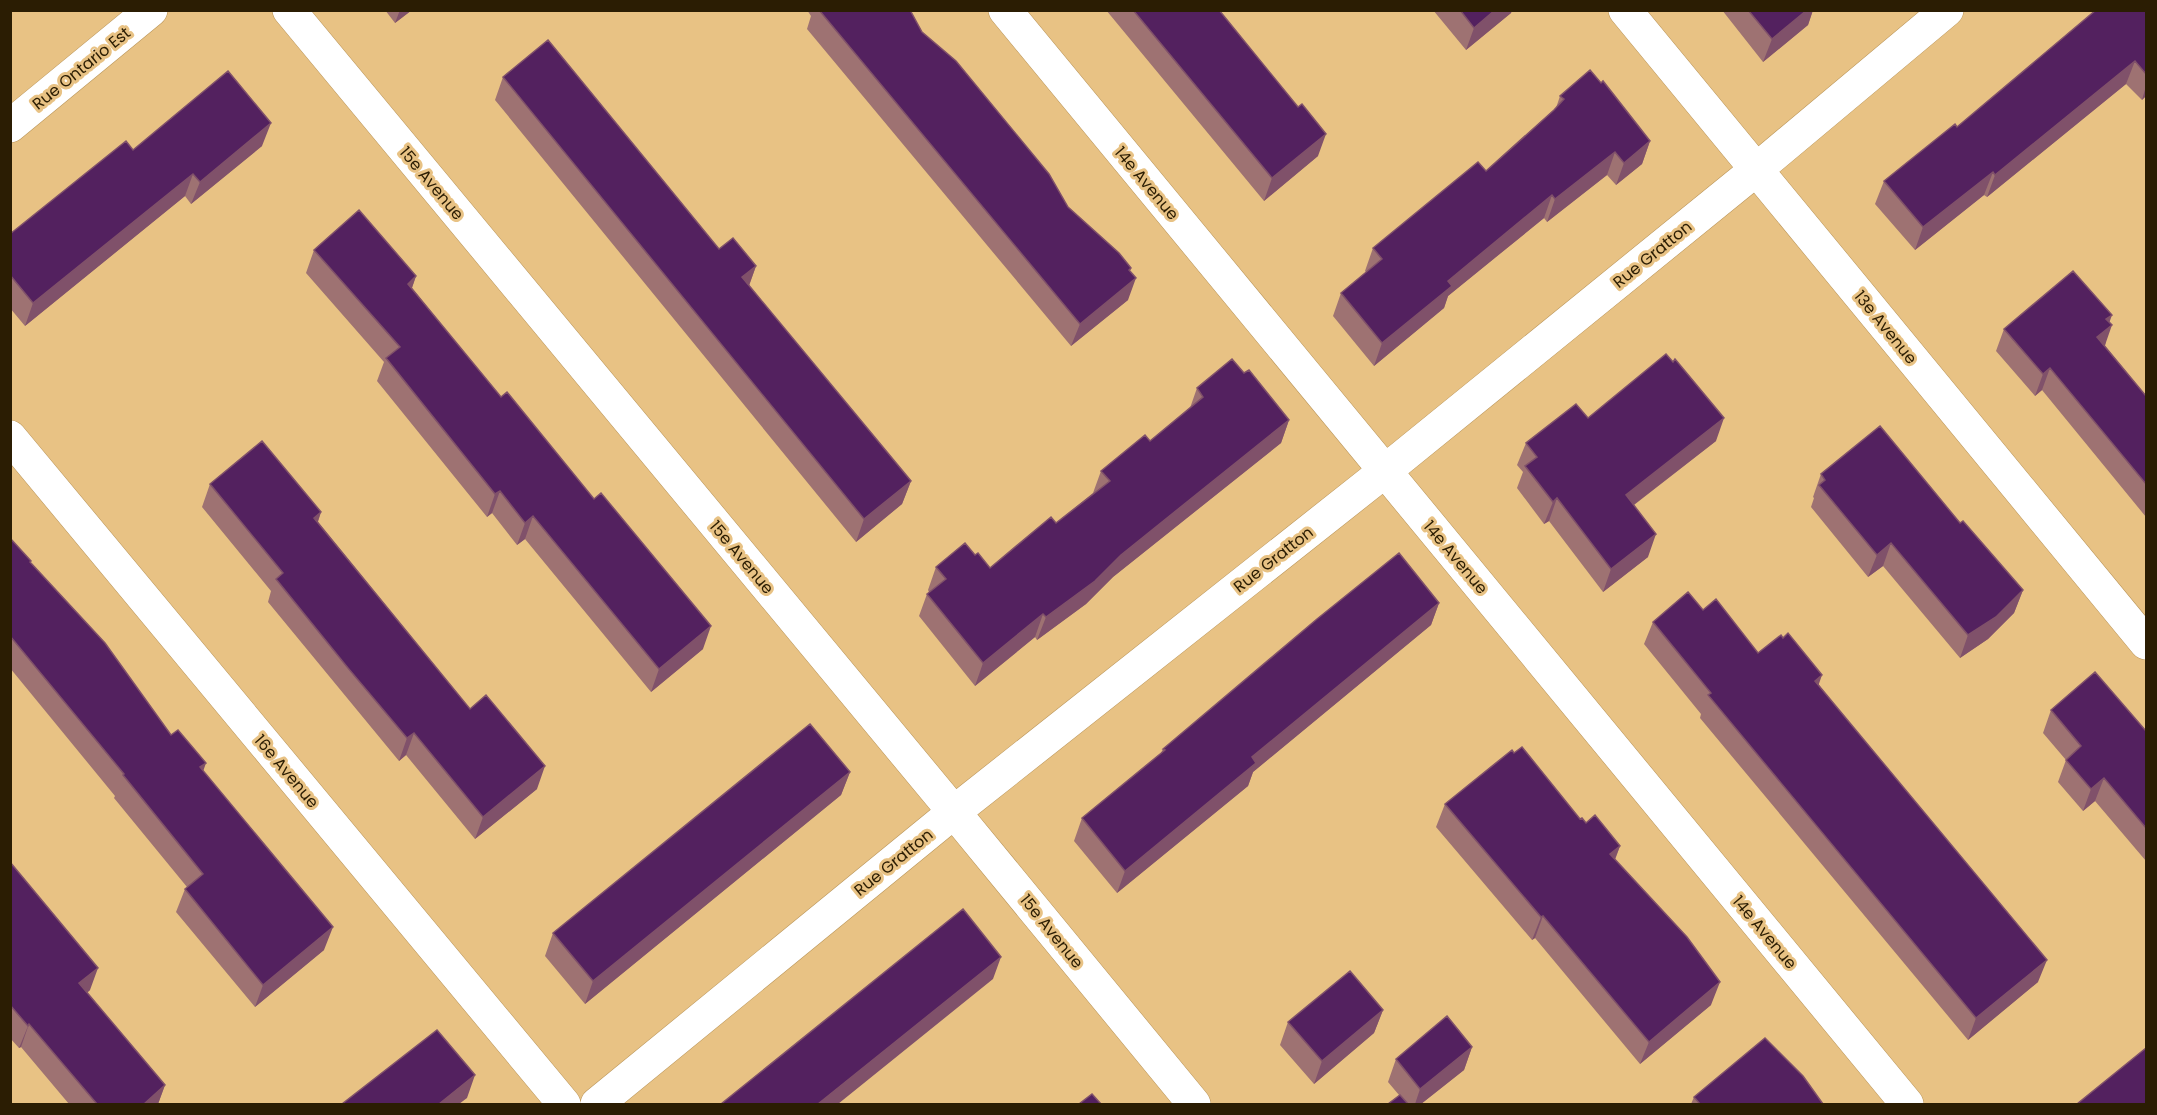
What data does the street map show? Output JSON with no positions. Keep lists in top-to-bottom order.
{
  "streets": {
    "street": [
      "Rue Ontario Est",
      "15e Avenue",
      "14e Avenue",
      "Rue Gratton",
      "13e Avenue",
      "16e Avenue"
    ]
  },
  "crossings": [
    ["15e Avenue", "Rue Gratton"],
    ["14e Avenue", "Rue Gratton"],
    ["Rue Gratton", "13e Avenue"]
  ]
}
